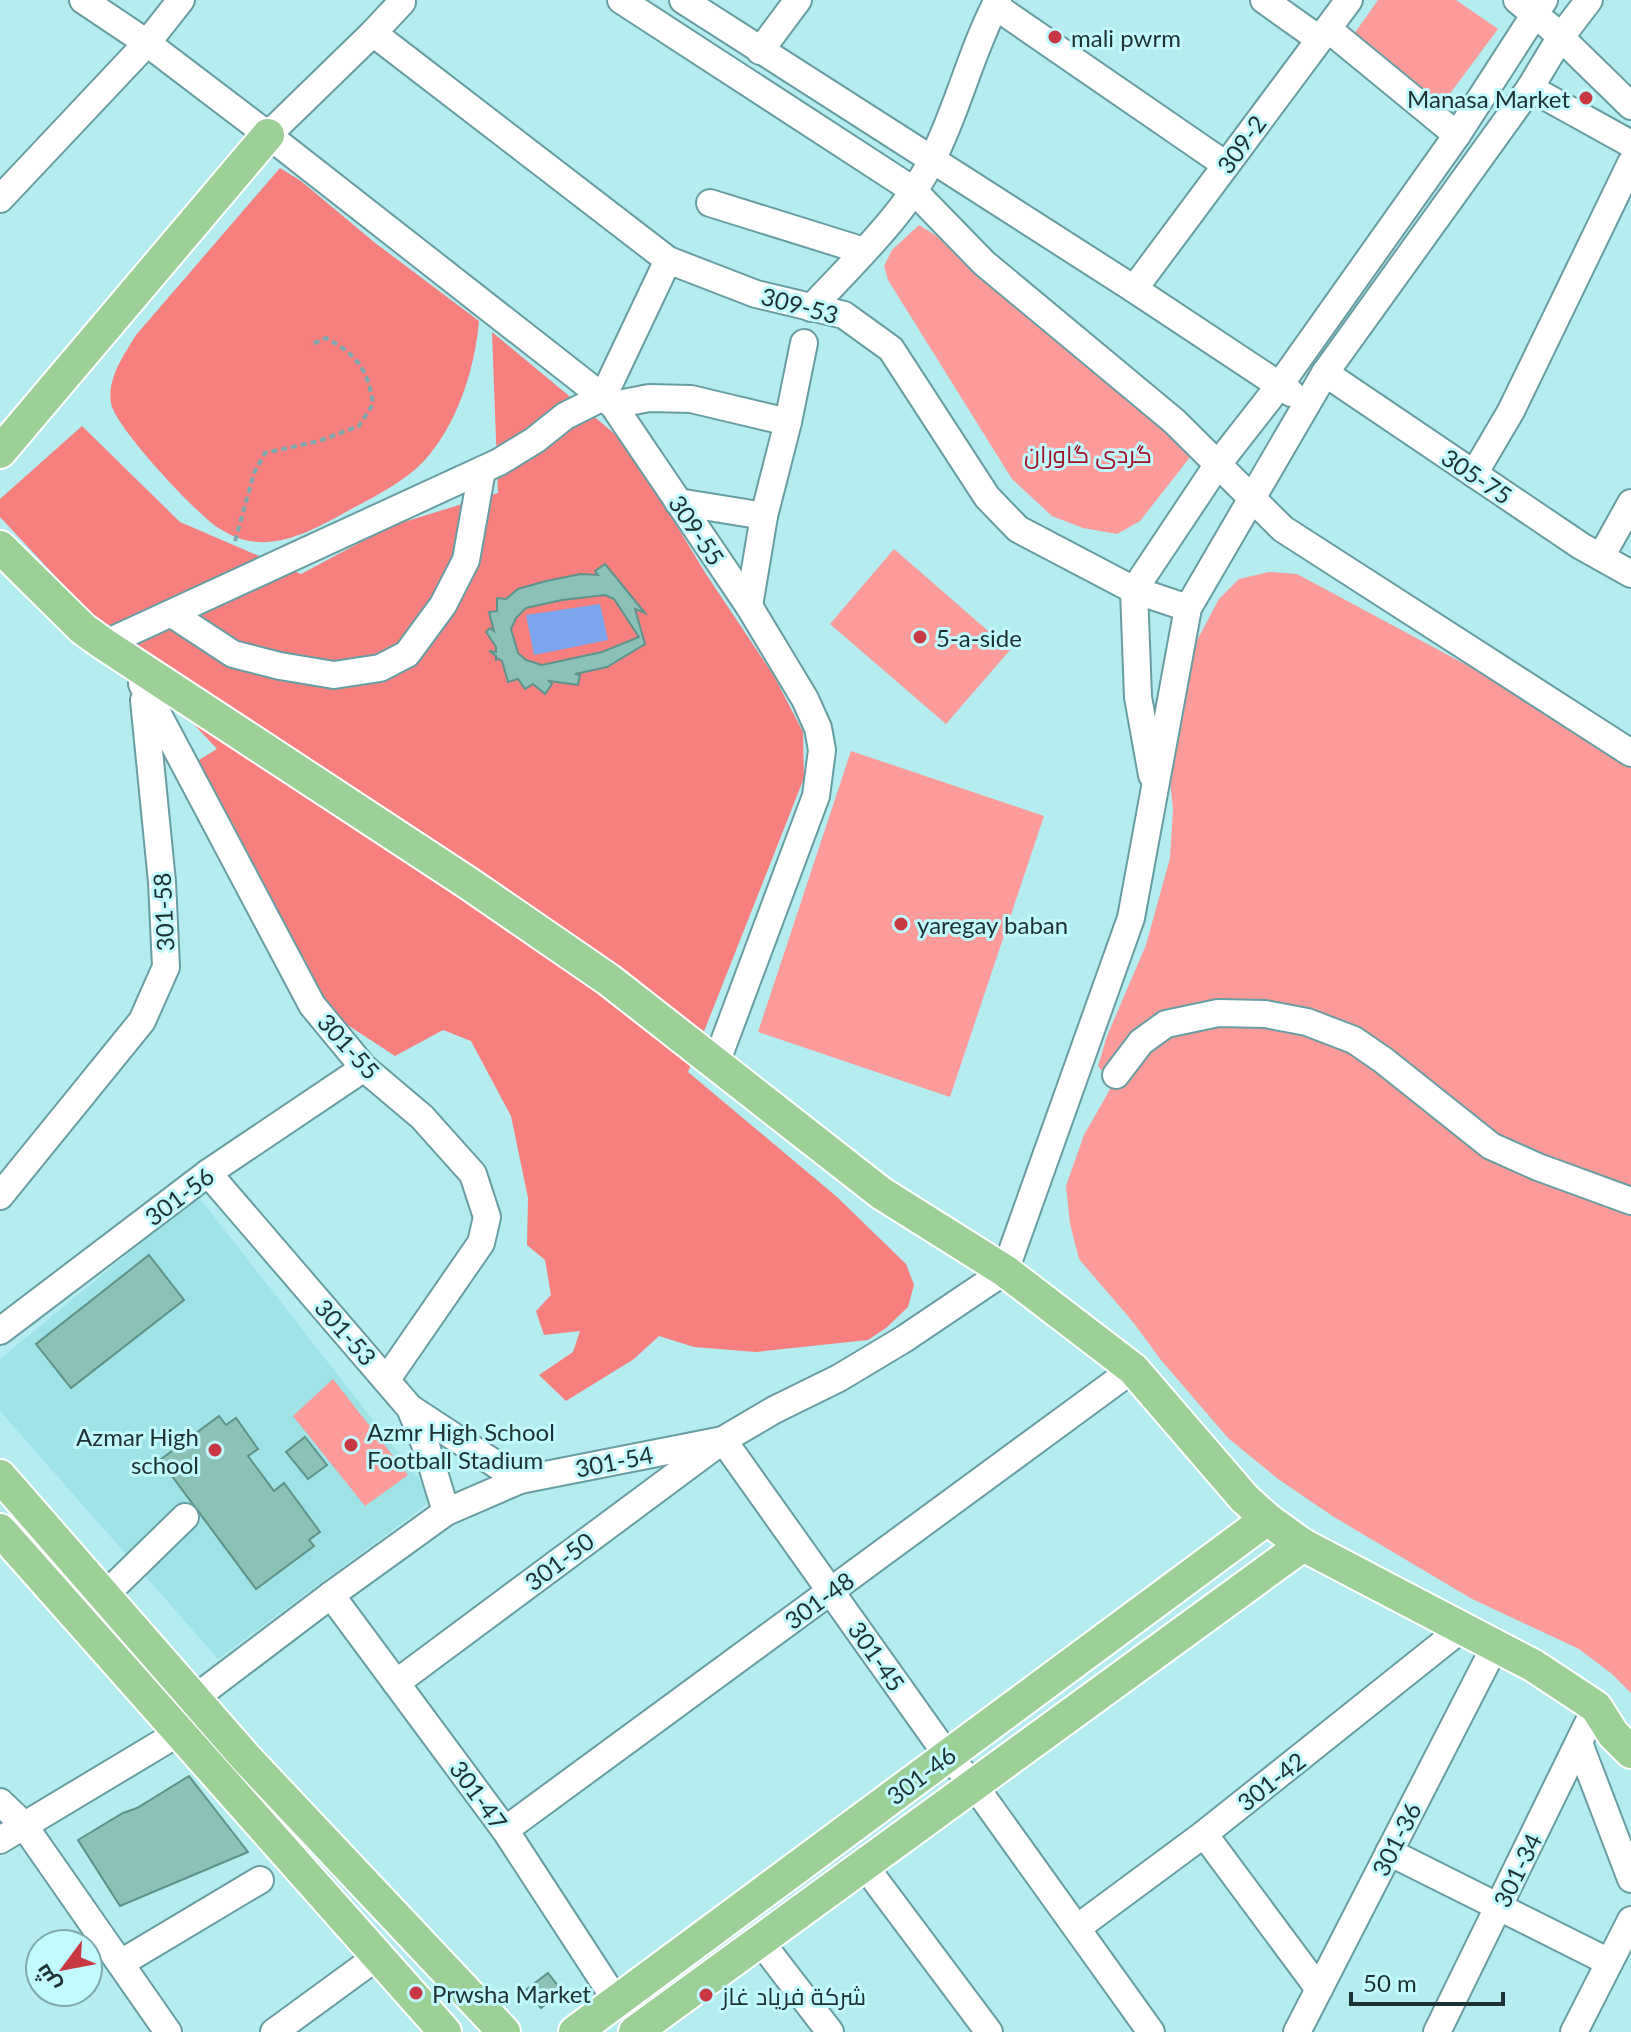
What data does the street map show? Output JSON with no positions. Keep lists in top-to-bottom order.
{
  "streets": {
    "main road": ["301-46"],
    "street": [
      "309-2",
      "309-53",
      "305-75",
      "309-55",
      "301-58",
      "301-55",
      "301-56",
      "301-53",
      "301-54",
      "301-50",
      "301-48",
      "301-45",
      "301-42",
      "301-47",
      "301-36",
      "301-34"
    ]
  },
  "crossings": [
    ["301-58", "301-55"],
    ["301-55", "301-56"],
    ["301-55", "301-53"],
    ["301-56", "301-53"],
    ["301-53", "301-54"],
    ["301-54", "301-50"],
    ["301-54", "301-45"],
    ["301-54", "301-47"],
    ["301-50", "301-45"],
    ["301-50", "301-47"],
    ["301-48", "301-45"],
    ["301-48", "301-47"],
    ["301-45", "301-46"],
    ["301-45", "301-42"],
    ["301-46", "301-47"]
  ],
  "parks": ["گردی گاوران"],
  "places": [
    "mali pwrm",
    "Manasa Market",
    "5-a-side",
    "yaregay baban",
    "Azmr High School Football Stadium",
    "Azmar High school",
    "Prwsha Market",
    "شرکة فرياد غاز"
  ],
  "scale_bar": "50 m",
  "north": "bottom left"
}
